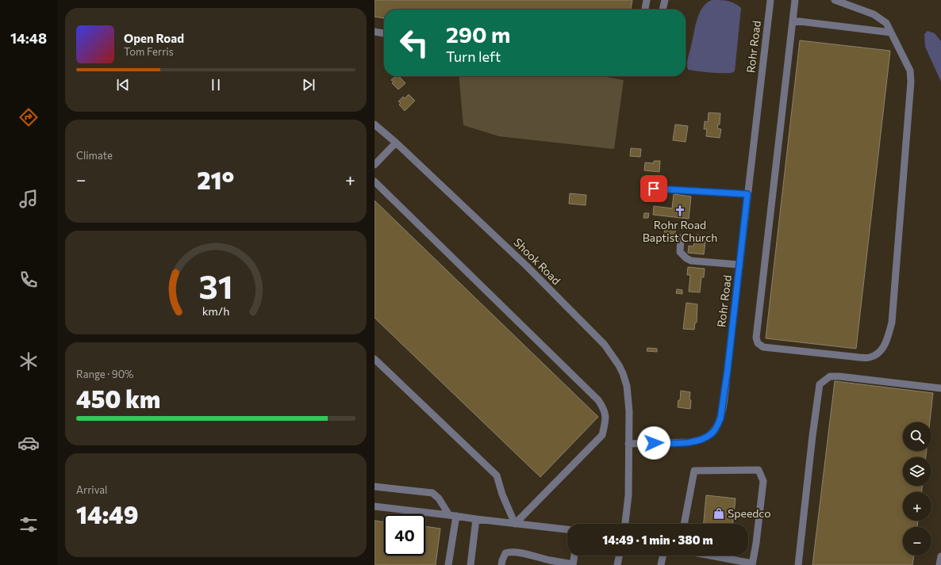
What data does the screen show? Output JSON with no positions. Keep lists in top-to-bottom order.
{
  "streets": {
    "street": ["Rohr Road", "Shook Road"]
  },
  "crossings": [
    ["Rohr Road", "Shook Road"]
  ],
  "places": {
    "church": ["Rohr Road Baptist Church"],
    "shop": ["Speedco"]
  },
  "page": {
    "tabs": "14:48",
    "turn": ["290 m", "Turn left"],
    "song": ["Open Road", "Tom Ferris"],
    "tile": [
      "Climate",
      ["Range · 90%", "450 km"],
      ["Arrival", "14:49"]
    ],
    "heat": ["−", "21°", "+"],
    "map_buttons": ["+", "−"],
    "limit": "40",
    "trip": "14:49 · 1 min · 380 m",
    "gauge": ["31", "km/h"]
  }
}
